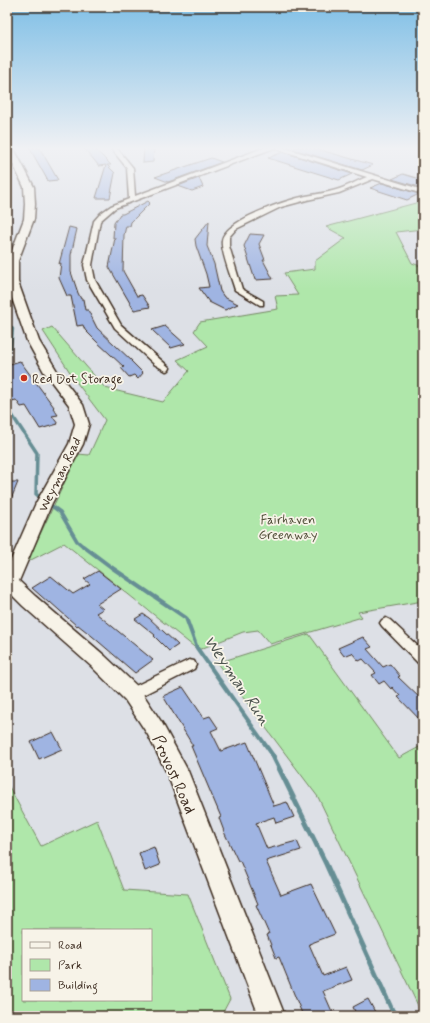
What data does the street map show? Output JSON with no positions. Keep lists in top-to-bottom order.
{
  "streets": {
    "street": ["Weyman Road", "Provost Road"]
  },
  "crossings": [
    ["Weyman Road", "Provost Road"]
  ],
  "water": ["Weyman Run"],
  "parks": ["Fairhaven Greenway"],
  "places": ["Red Dot Storage"],
  "legend": ["Road", "Park", "Building"]
}
